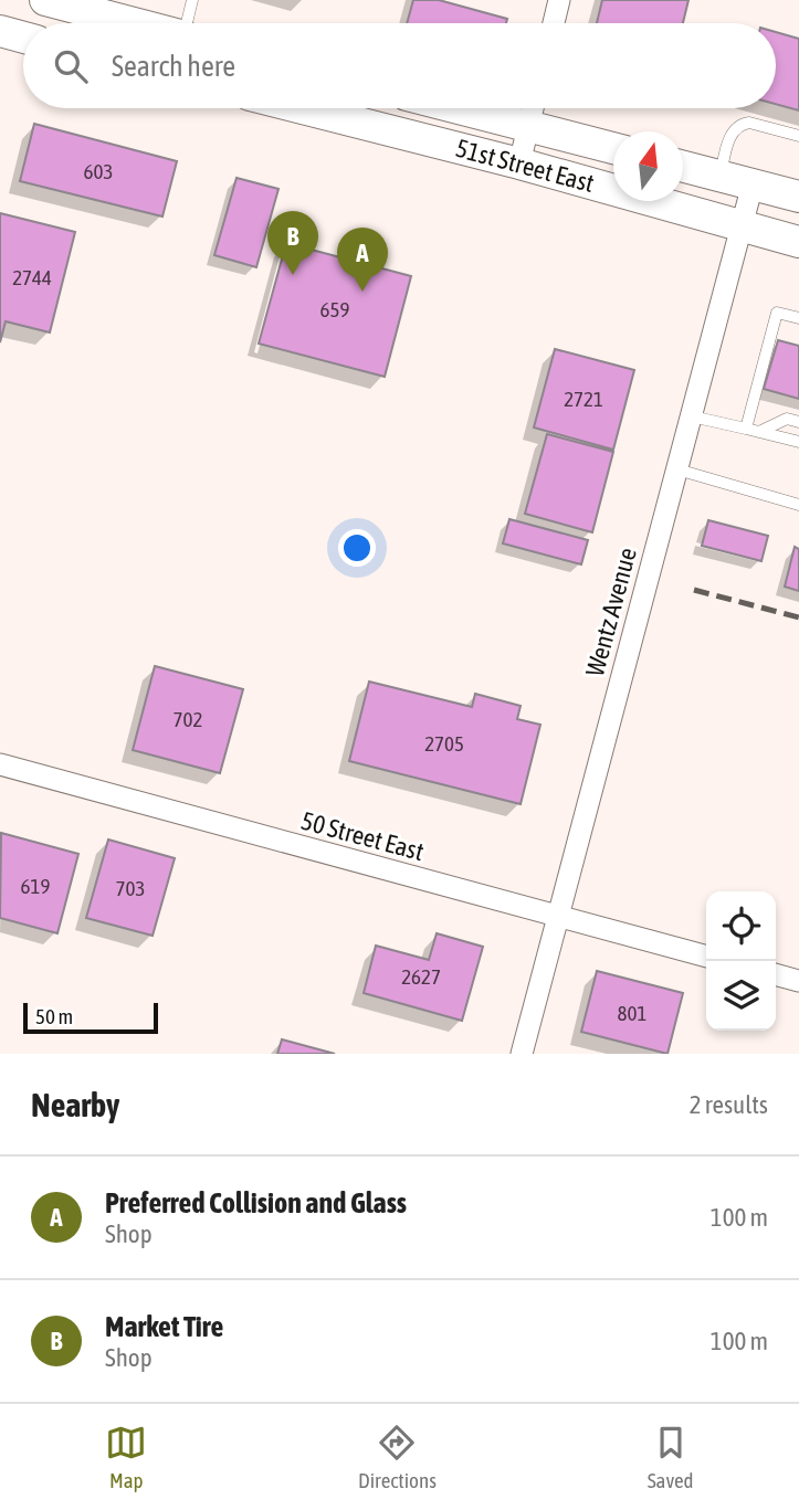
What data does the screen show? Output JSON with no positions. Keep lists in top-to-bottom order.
{
  "streets": {
    "main road": ["51st Street East"],
    "street": ["Wentz Avenue", "50 Street East"]
  },
  "crossings": [
    ["51st Street East", "Wentz Avenue"],
    ["Wentz Avenue", "50 Street East"]
  ],
  "house_numbers": [
    "603",
    "2744",
    "659",
    "2721",
    "702",
    "2705",
    "619",
    "703",
    "2627",
    "801"
  ],
  "scale_bar": "50 m",
  "north": "top",
  "page": {
    "search": "Search here",
    "pins": ["B", "A"],
    "scale": "50 m",
    "heading": ["Nearby", "2 results"],
    "list": [
      {
        "mark": "A",
        "name": "Preferred Collision and Glass",
        "note": "Shop",
        "value": "100 m"
      },
      {
        "mark": "B",
        "name": "Market Tire",
        "note": "Shop",
        "value": "100 m"
      }
    ],
    "nav": ["Map", "Directions", "Saved"]
  }
}
